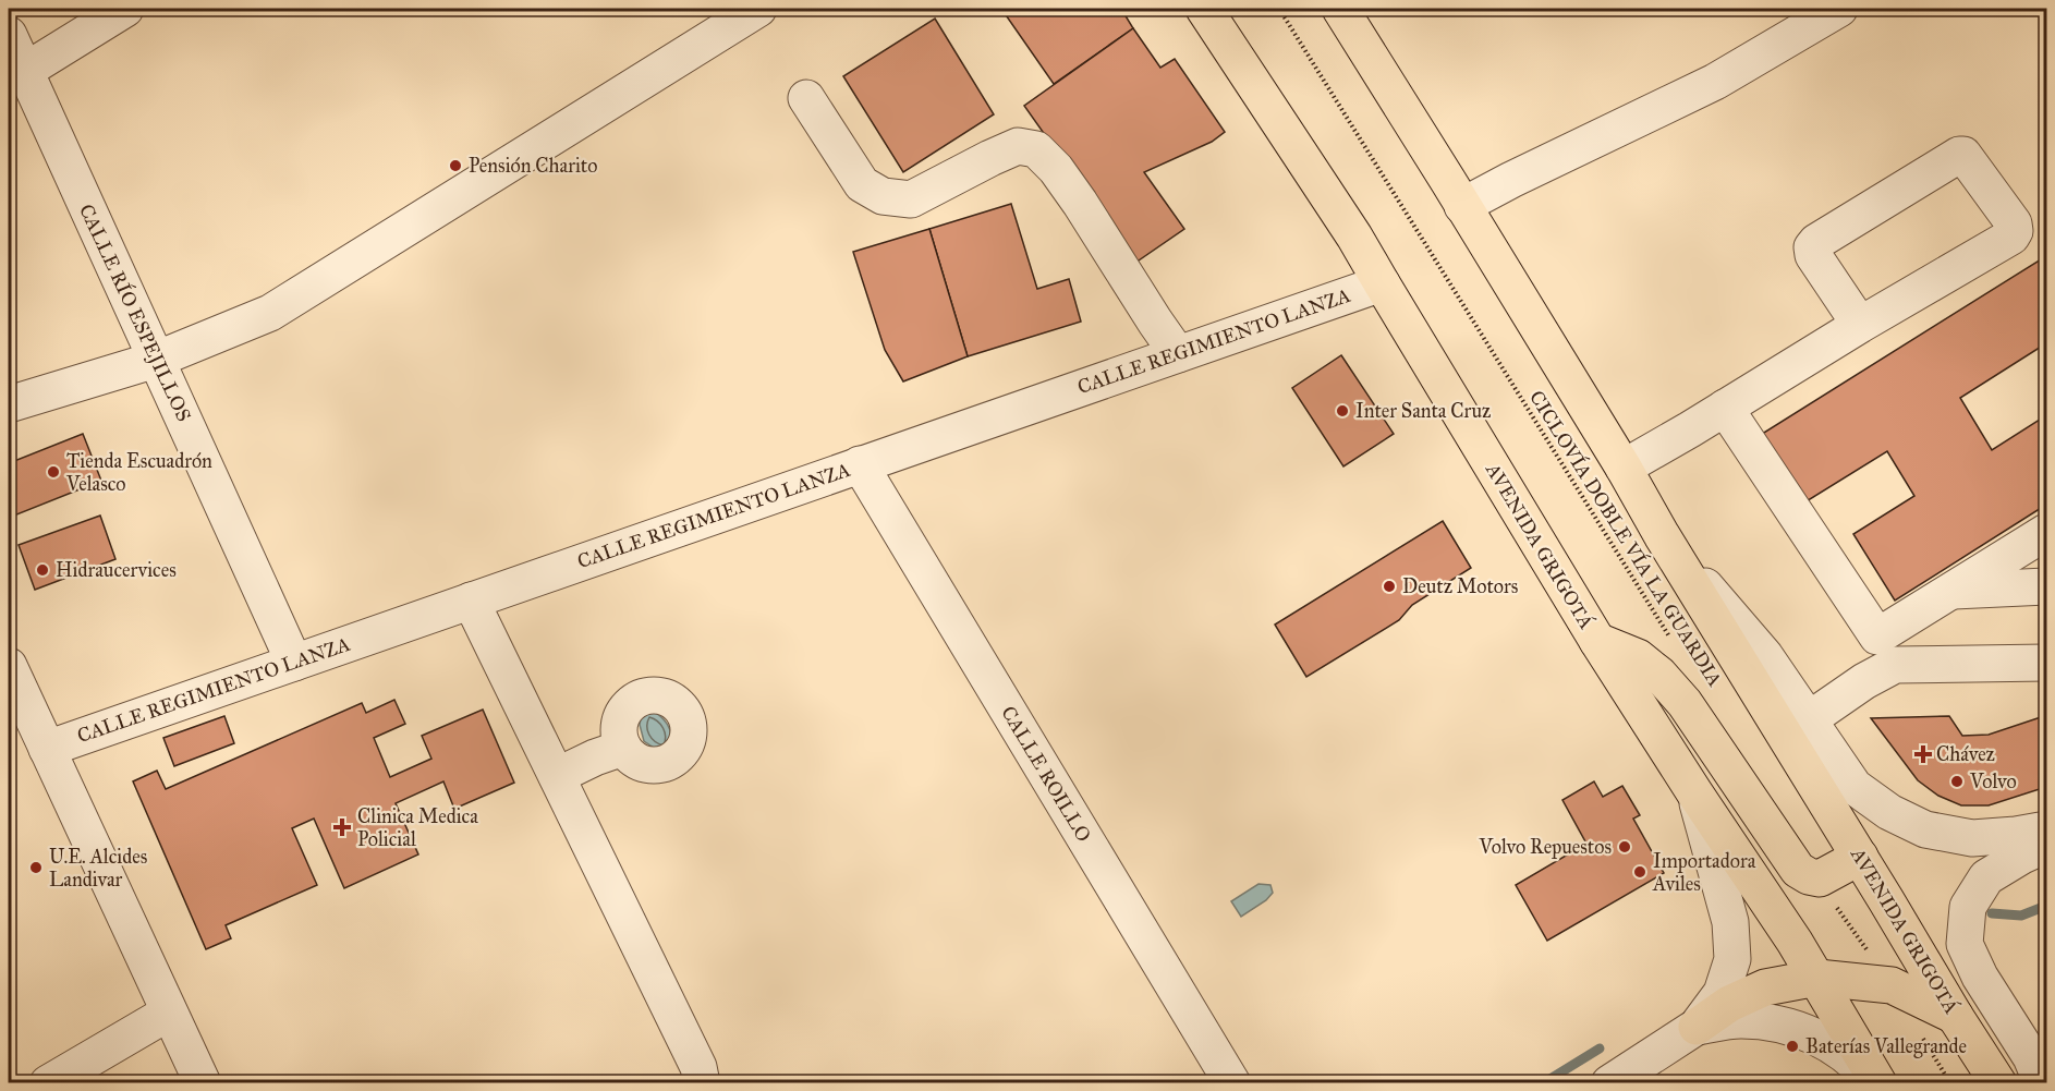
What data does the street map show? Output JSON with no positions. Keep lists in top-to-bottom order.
{
  "streets": {
    "main road": ["AVENIDA GRIGOTÁ"],
    "street": ["CALLE RÍO ESPEJILLOS", "CALLE REGIMIENTO LANZA", "CALLE ROILLO"],
    "path": ["CICLOVÍA DOBLE VÍA LA GUARDIA"]
  },
  "crossings": [
    ["CALLE RÍO ESPEJILLOS", "CALLE REGIMIENTO LANZA"],
    ["CALLE REGIMIENTO LANZA", "AVENIDA GRIGOTÁ"],
    ["CALLE REGIMIENTO LANZA", "CALLE ROILLO"]
  ],
  "places": {
    "other": [
      "Pensión Charito",
      "Inter Santa Cruz",
      "Tienda Escuadrón Velasco",
      "Hidraucervices",
      "Deutz Motors",
      "Volvo",
      "Volvo Repuestos",
      "U.E. Alcides Landivar",
      "Importadora Aviles",
      "Baterías Vallegrande"
    ],
    "health": ["Chávez", "Clinica Medica Policial"]
  }
}
